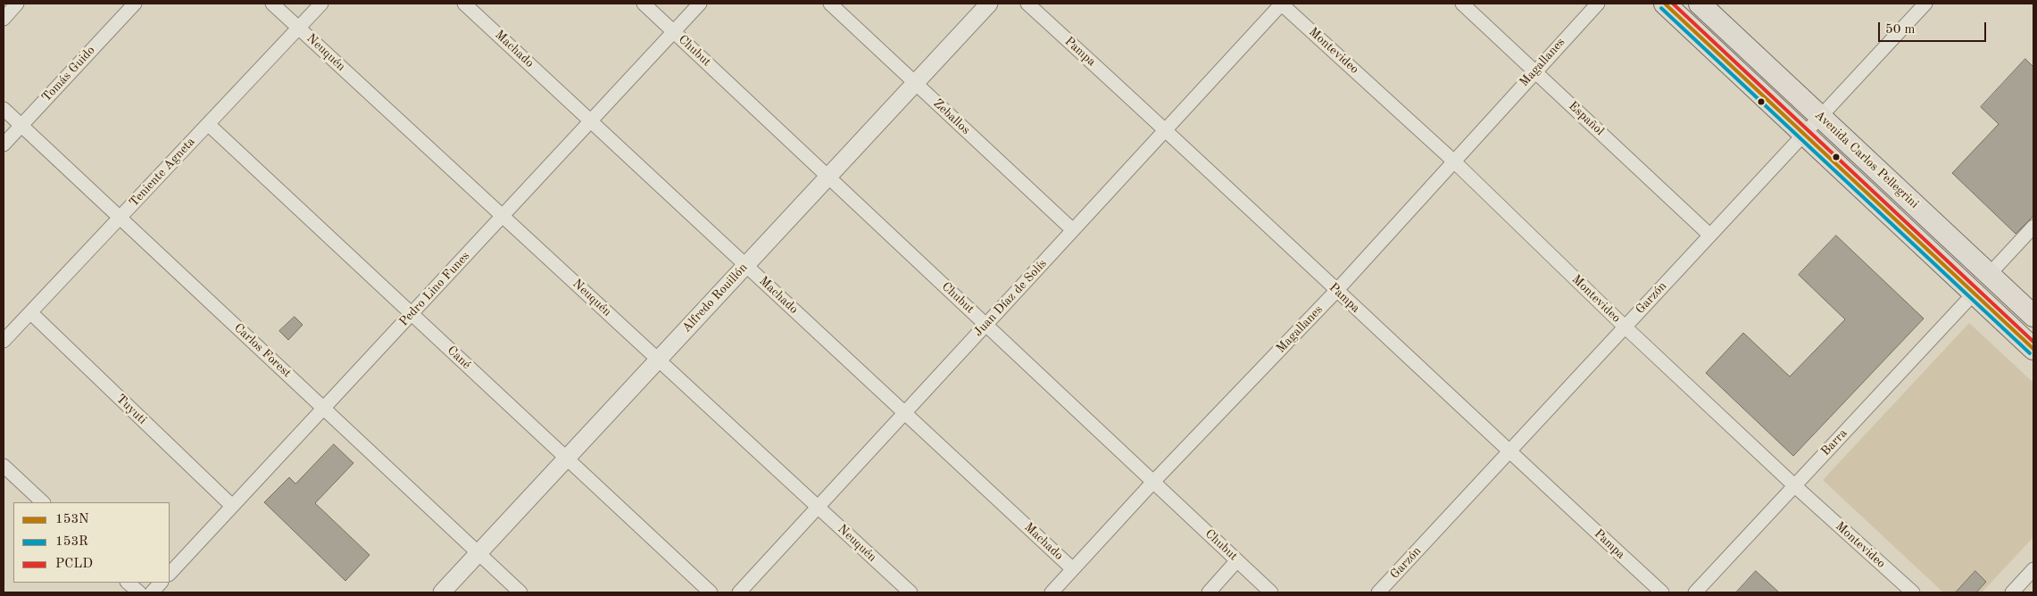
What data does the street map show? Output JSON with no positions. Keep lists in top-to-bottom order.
{
  "streets": {
    "main road": ["Avenida Carlos Pellegrini"],
    "street": [
      "Machado",
      "Chubut",
      "Montevideo",
      "Pampa",
      "Neuquén",
      "Magallanes",
      "Tomás Guido",
      "Zeballos",
      "Español",
      "Teniente Agneta",
      "Pedro Lino Funes",
      "Alfredo Rouillón",
      "Juan Díaz de Solís",
      "Garzón",
      "Carlos Forest",
      "Cané",
      "Tuyuti",
      "Barra"
    ]
  },
  "crossings": [
    ["Machado", "Magallanes"],
    ["Machado", "Pedro Lino Funes"],
    ["Machado", "Alfredo Rouillón"],
    ["Machado", "Juan Díaz de Solís"],
    ["Chubut", "Magallanes"],
    ["Chubut", "Pedro Lino Funes"],
    ["Chubut", "Alfredo Rouillón"],
    ["Chubut", "Juan Díaz de Solís"],
    ["Montevideo", "Magallanes"],
    ["Montevideo", "Juan Díaz de Solís"],
    ["Montevideo", "Garzón"],
    ["Montevideo", "Barra"],
    ["Pampa", "Magallanes"],
    ["Pampa", "Juan Díaz de Solís"],
    ["Pampa", "Garzón"],
    ["Neuquén", "Teniente Agneta"],
    ["Neuquén", "Pedro Lino Funes"],
    ["Neuquén", "Alfredo Rouillón"],
    ["Neuquén", "Juan Díaz de Solís"],
    ["Magallanes", "Español"],
    ["Tomás Guido", "Carlos Forest"],
    ["Zeballos", "Alfredo Rouillón"],
    ["Zeballos", "Juan Díaz de Solís"],
    ["Español", "Garzón"],
    ["Avenida Carlos Pellegrini", "Garzón"],
    ["Avenida Carlos Pellegrini", "Barra"],
    ["Teniente Agneta", "Carlos Forest"],
    ["Teniente Agneta", "Cané"],
    ["Teniente Agneta", "Tuyuti"],
    ["Pedro Lino Funes", "Carlos Forest"],
    ["Pedro Lino Funes", "Cané"],
    ["Pedro Lino Funes", "Tuyuti"],
    ["Alfredo Rouillón", "Carlos Forest"],
    ["Alfredo Rouillón", "Cané"]
  ],
  "lines": ["transit line 153N", "transit line PCLD", "transit line 153R"],
  "legend": ["153N", "153R", "PCLD"],
  "scale_bar": "50 m"
}
